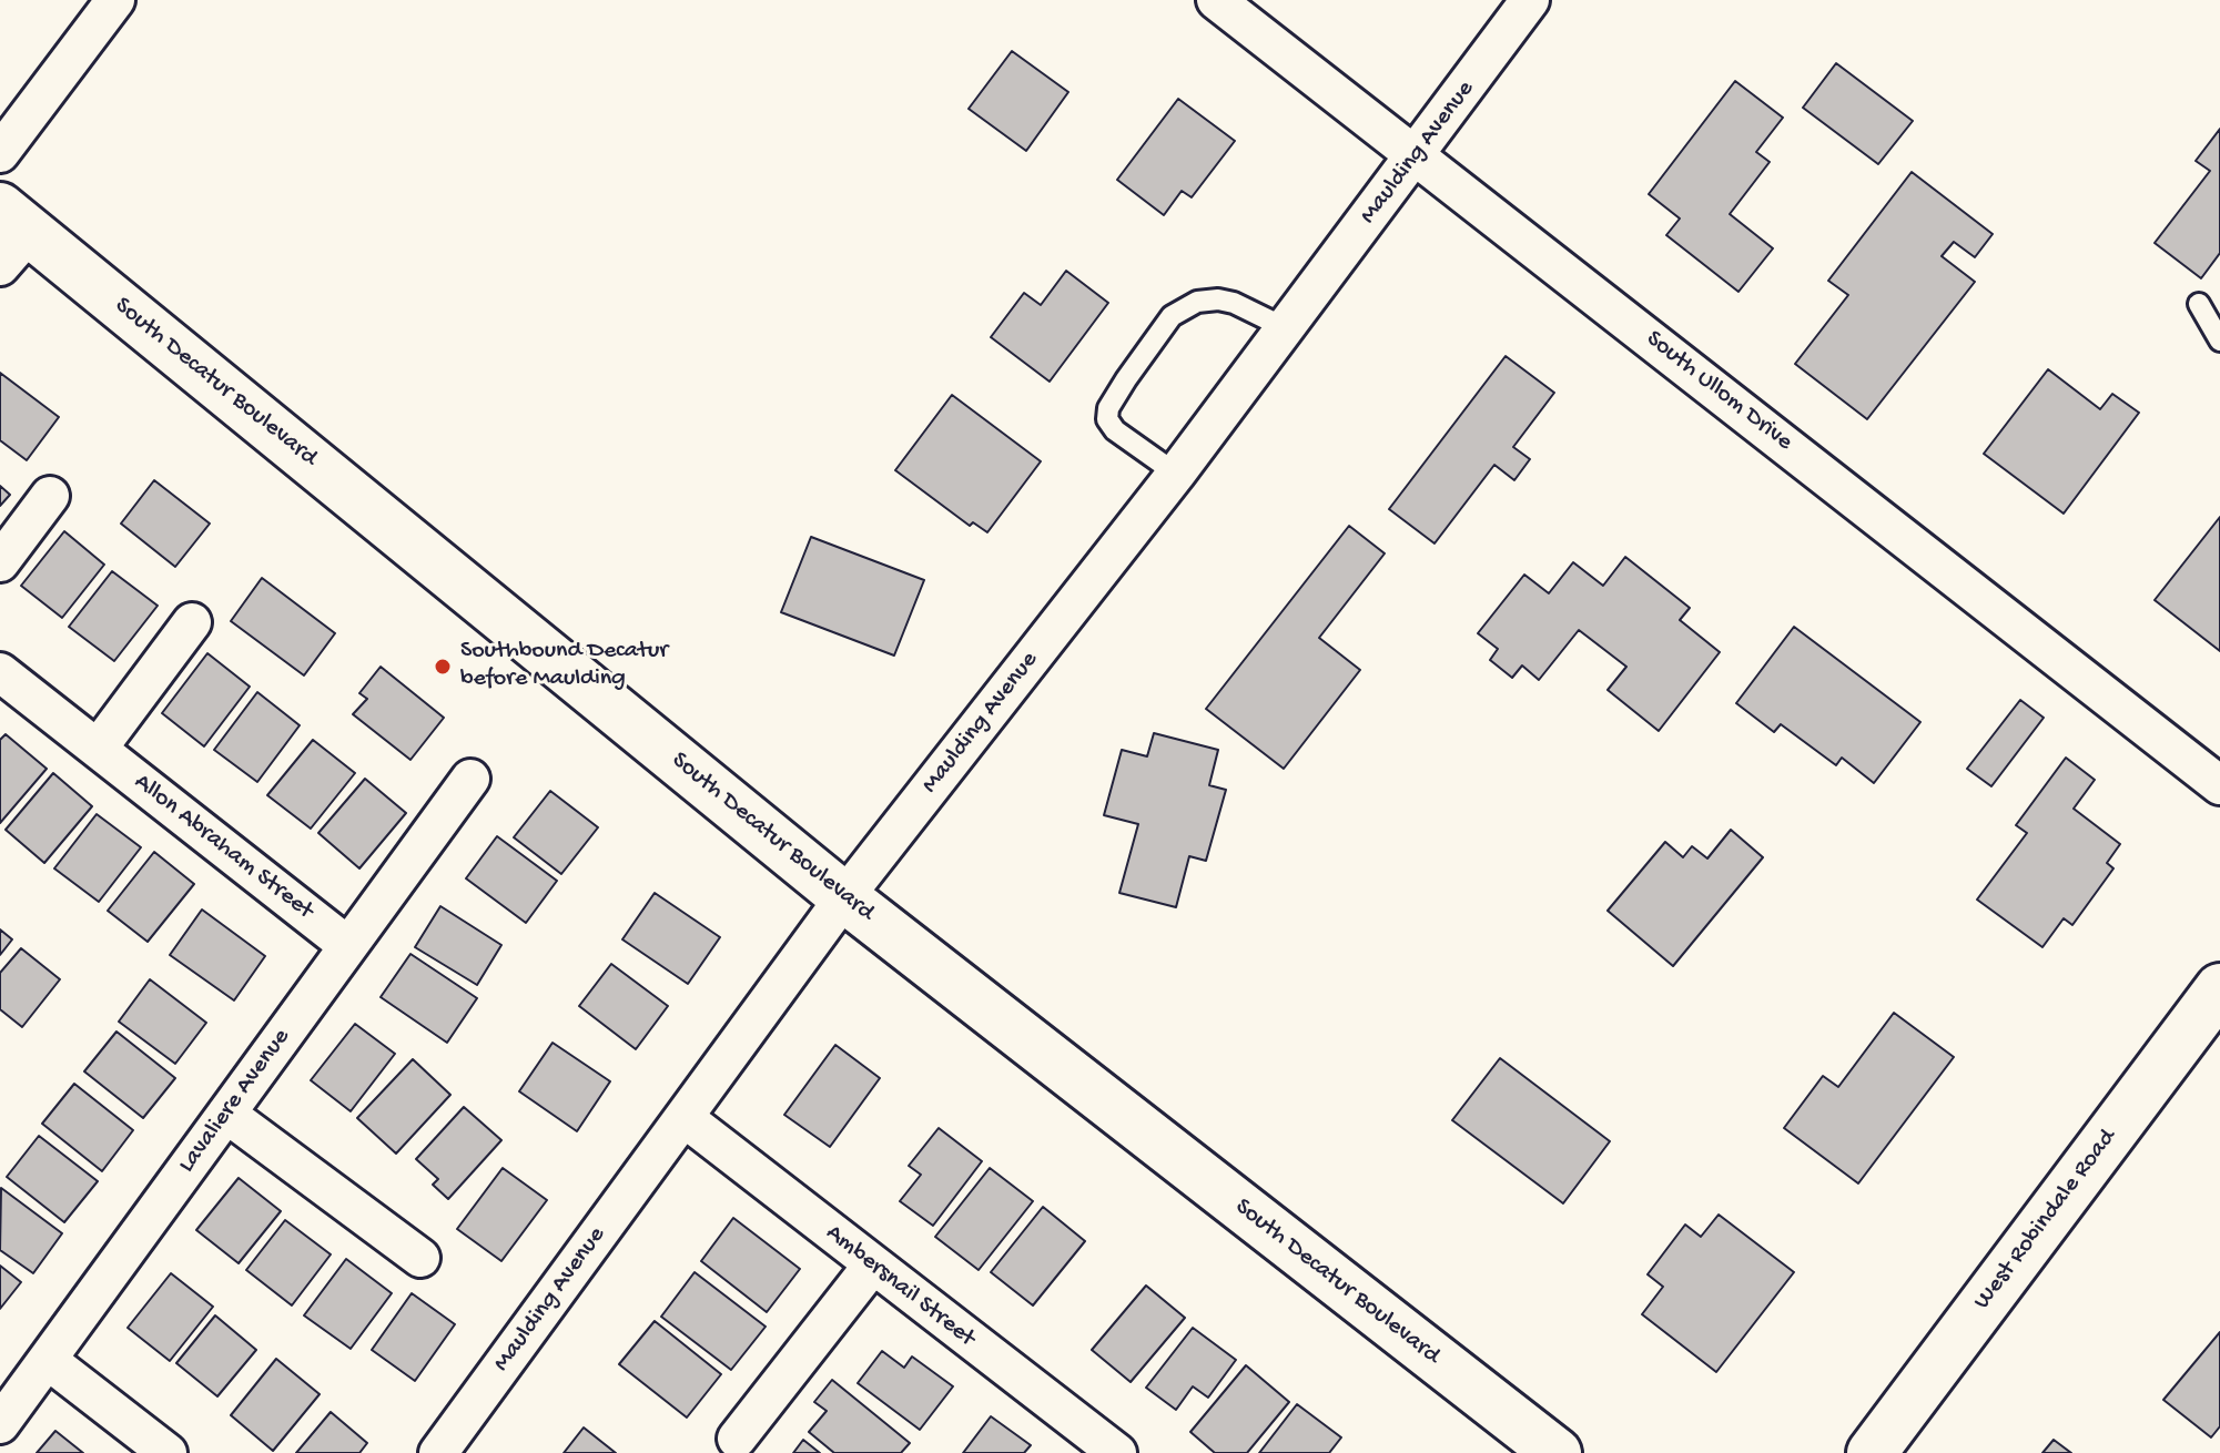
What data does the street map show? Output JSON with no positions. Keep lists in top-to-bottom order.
{
  "streets": {
    "main road": ["South Decatur Boulevard", "West Robindale Road"],
    "street": [
      "Maulding Avenue",
      "South Ullom Drive",
      "Allon Abraham Street",
      "Lavaliere Avenue",
      "Ambersnail Street"
    ]
  },
  "crossings": [
    ["Maulding Avenue", "South Decatur Boulevard"],
    ["Maulding Avenue", "South Ullom Drive"],
    ["Maulding Avenue", "Ambersnail Street"],
    ["Allon Abraham Street", "Lavaliere Avenue"]
  ],
  "places": ["Southbound Decatur before Maulding"]
}
